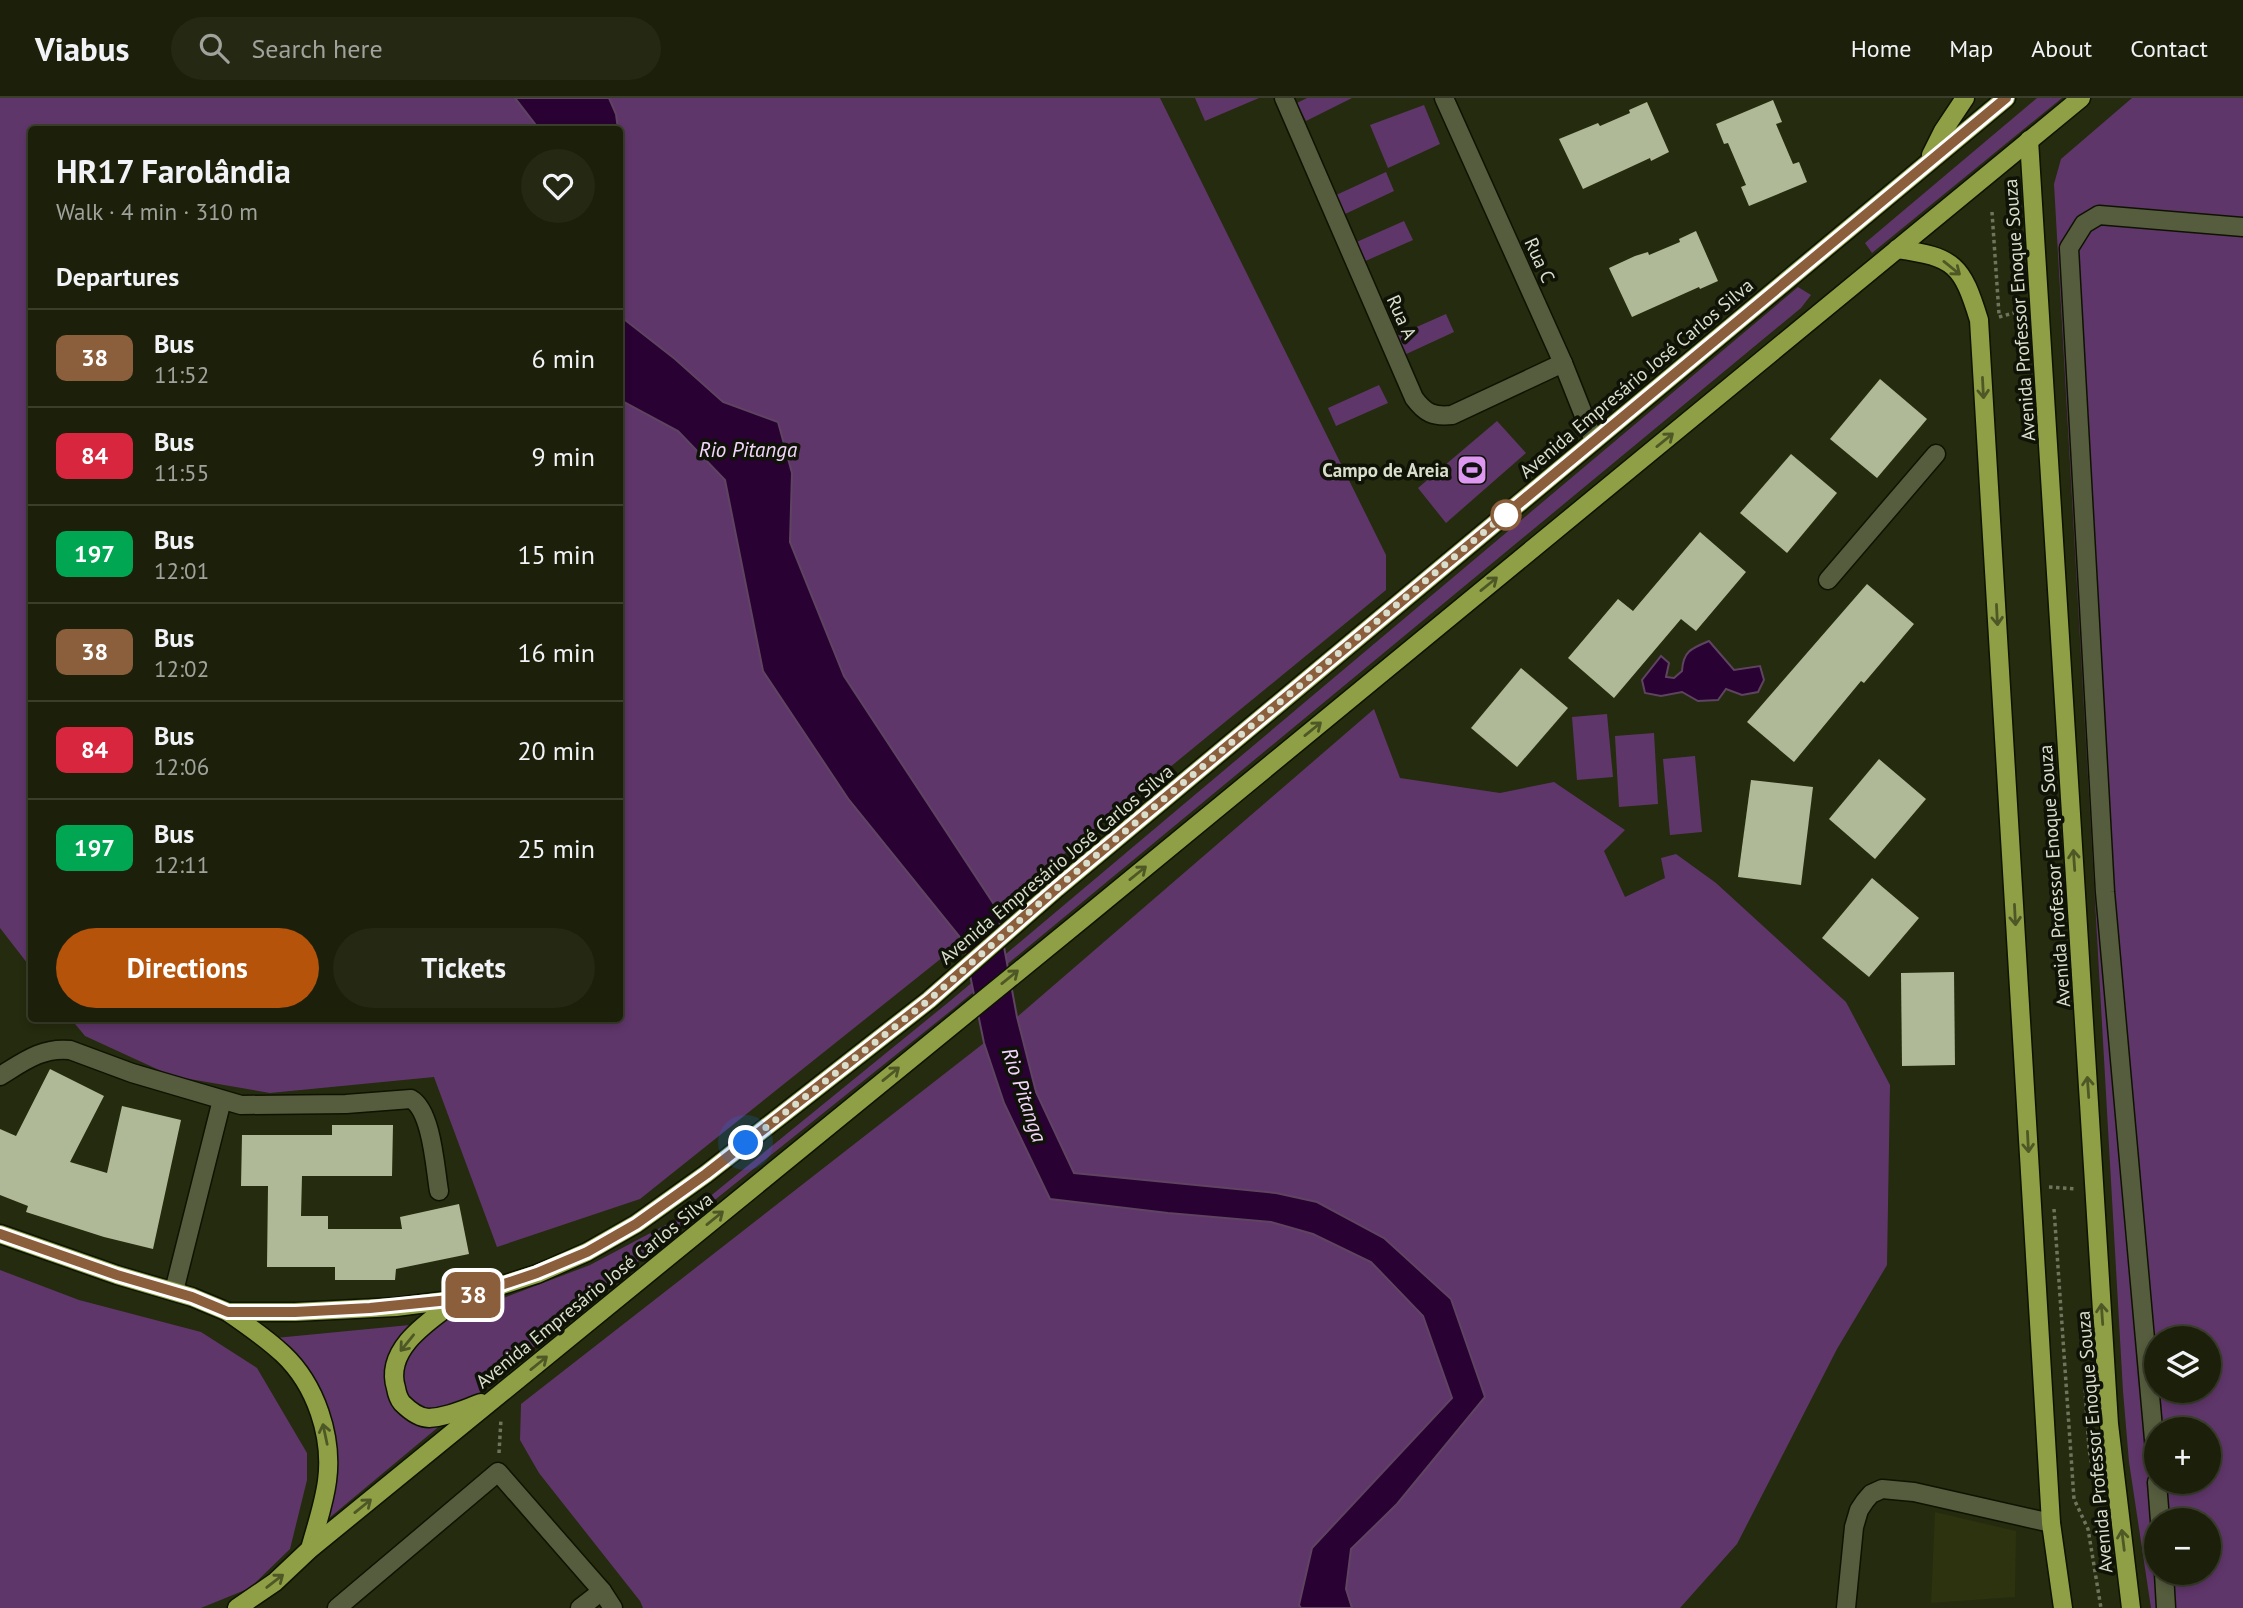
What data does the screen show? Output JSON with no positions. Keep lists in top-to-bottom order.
{
  "streets": {
    "main road": ["Avenida Professor Enoque Souza", "Avenida Empresário José Carlos Silva"],
    "street": ["Rua C", "Rua A"]
  },
  "crossings": [
    ["Rua C", "Rua A"],
    ["Rua C", "Avenida Empresário José Carlos Silva"],
    ["Avenida Professor Enoque Souza", "Avenida Empresário José Carlos Silva"]
  ],
  "water": ["Rio Pitanga"],
  "places": {
    "sports": ["Campo de Areia"]
  },
  "lines": ["bus line 38"],
  "page": {
    "header": "Viabus",
    "search": "Search here",
    "nav": [
      "Home",
      "Map",
      "About",
      "Contact"
    ],
    "on_map": "38",
    "heading": [
      ["HR17 Farolândia", "Walk · 4 min · 310 m"],
      "Departures"
    ],
    "list": [
      {
        "mark": "38",
        "name": "Bus",
        "note": "11:52",
        "value": "6 min"
      },
      {
        "mark": "84",
        "name": "Bus",
        "note": "11:55",
        "value": "9 min"
      },
      {
        "mark": "197",
        "name": "Bus",
        "note": "12:01",
        "value": "15 min"
      },
      {
        "mark": "38",
        "name": "Bus",
        "note": "12:02",
        "value": "16 min"
      },
      {
        "mark": "84",
        "name": "Bus",
        "note": "12:06",
        "value": "20 min"
      },
      {
        "mark": "197",
        "name": "Bus",
        "note": "12:11",
        "value": "25 min"
      }
    ],
    "buttons": ["Directions", "Tickets"],
    "map_buttons": ["+", "−"]
  }
}
